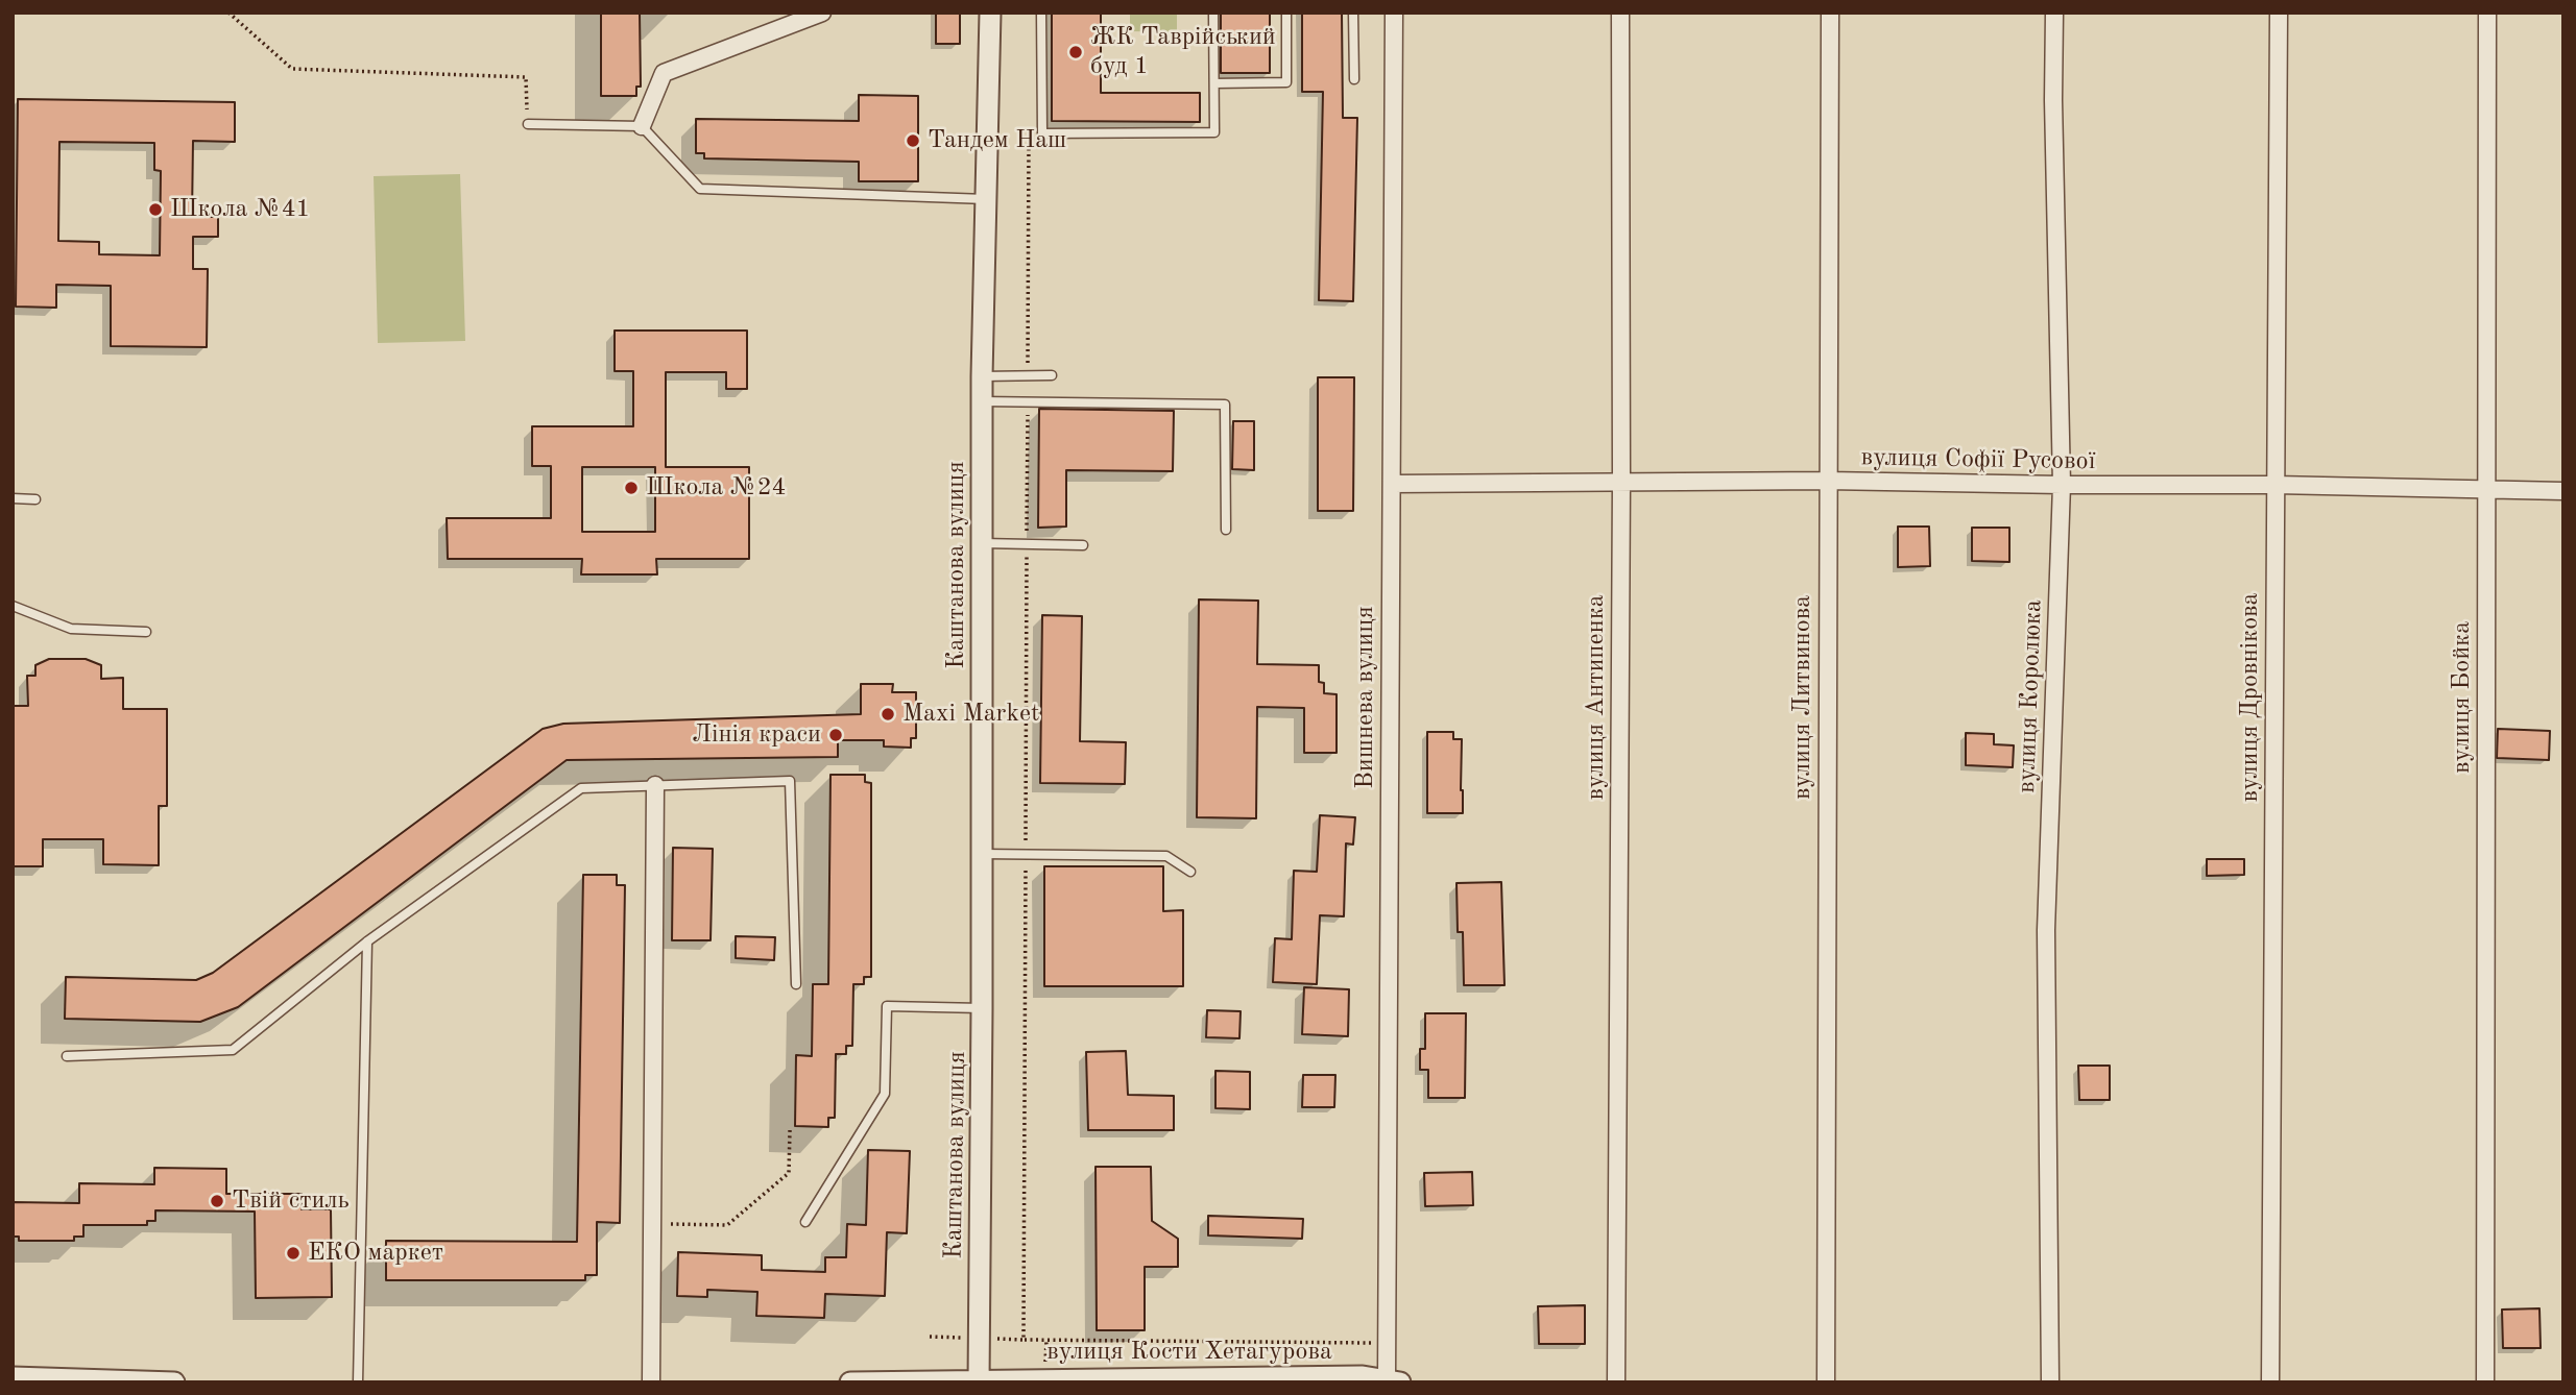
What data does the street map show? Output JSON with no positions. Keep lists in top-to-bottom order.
{
  "streets": {
    "street": [
      "вулиця Софії Русової",
      "Каштанова вулиця",
      "вулиця Королюка",
      "Вишнева вулиця",
      "вулиця Антипенка",
      "вулиця Литвинова",
      "вулиця Дровнікова",
      "вулиця Бойка",
      "вулиця Кости Хетагурова"
    ]
  },
  "crossings": [
    ["вулиця Софії Русової", "вулиця Королюка"],
    ["вулиця Софії Русової", "Вишнева вулиця"],
    ["вулиця Софії Русової", "вулиця Антипенка"],
    ["вулиця Софії Русової", "вулиця Литвинова"],
    ["вулиця Софії Русової", "вулиця Дровнікова"],
    ["вулиця Софії Русової", "вулиця Бойка"],
    ["Каштанова вулиця", "вулиця Кости Хетагурова"],
    ["Вишнева вулиця", "вулиця Кости Хетагурова"]
  ],
  "places": [
    "ЖК Таврійський буд 1",
    "Тандем Наш",
    "Школа №41",
    "Школа №24",
    "Maxi Market",
    "Лінія краси",
    "Твій стиль",
    "ЕКО маркет"
  ]
}
